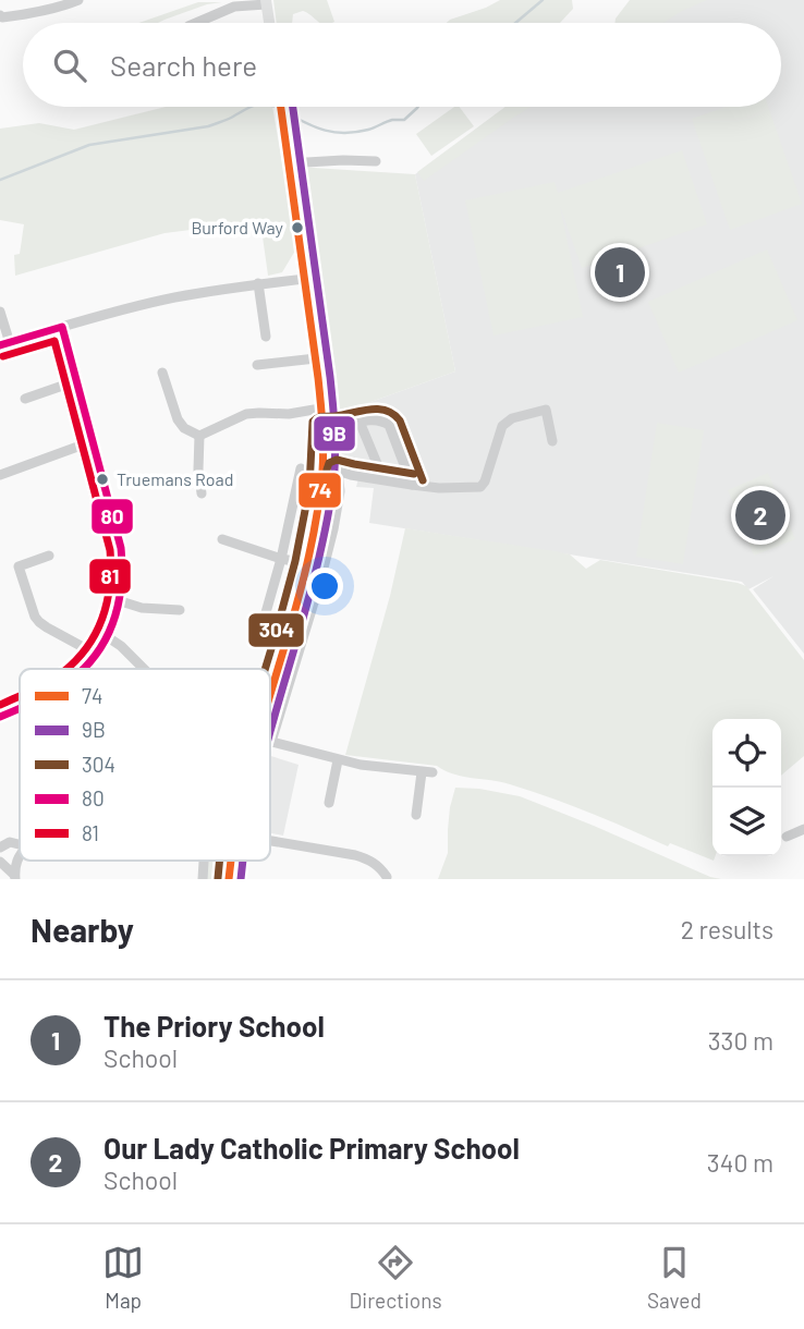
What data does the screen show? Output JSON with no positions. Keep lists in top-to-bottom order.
{
  "places": ["Burford Way", "Truemans Road"],
  "lines": [
    "transit line 74",
    "transit line 9B",
    "transit line 80",
    "transit line 81",
    "transit line 304"
  ],
  "legend": [
    "74",
    "9B",
    "304",
    "80",
    "81"
  ],
  "page": {
    "search": "Search here",
    "pins": ["1", "2"],
    "heading": ["Nearby", "2 results"],
    "list": [
      {
        "mark": "1",
        "name": "The Priory School",
        "note": "School",
        "value": "330 m"
      },
      {
        "mark": "2",
        "name": "Our Lady Catholic Primary School",
        "note": "School",
        "value": "340 m"
      }
    ],
    "nav": ["Map", "Directions", "Saved"]
  }
}
